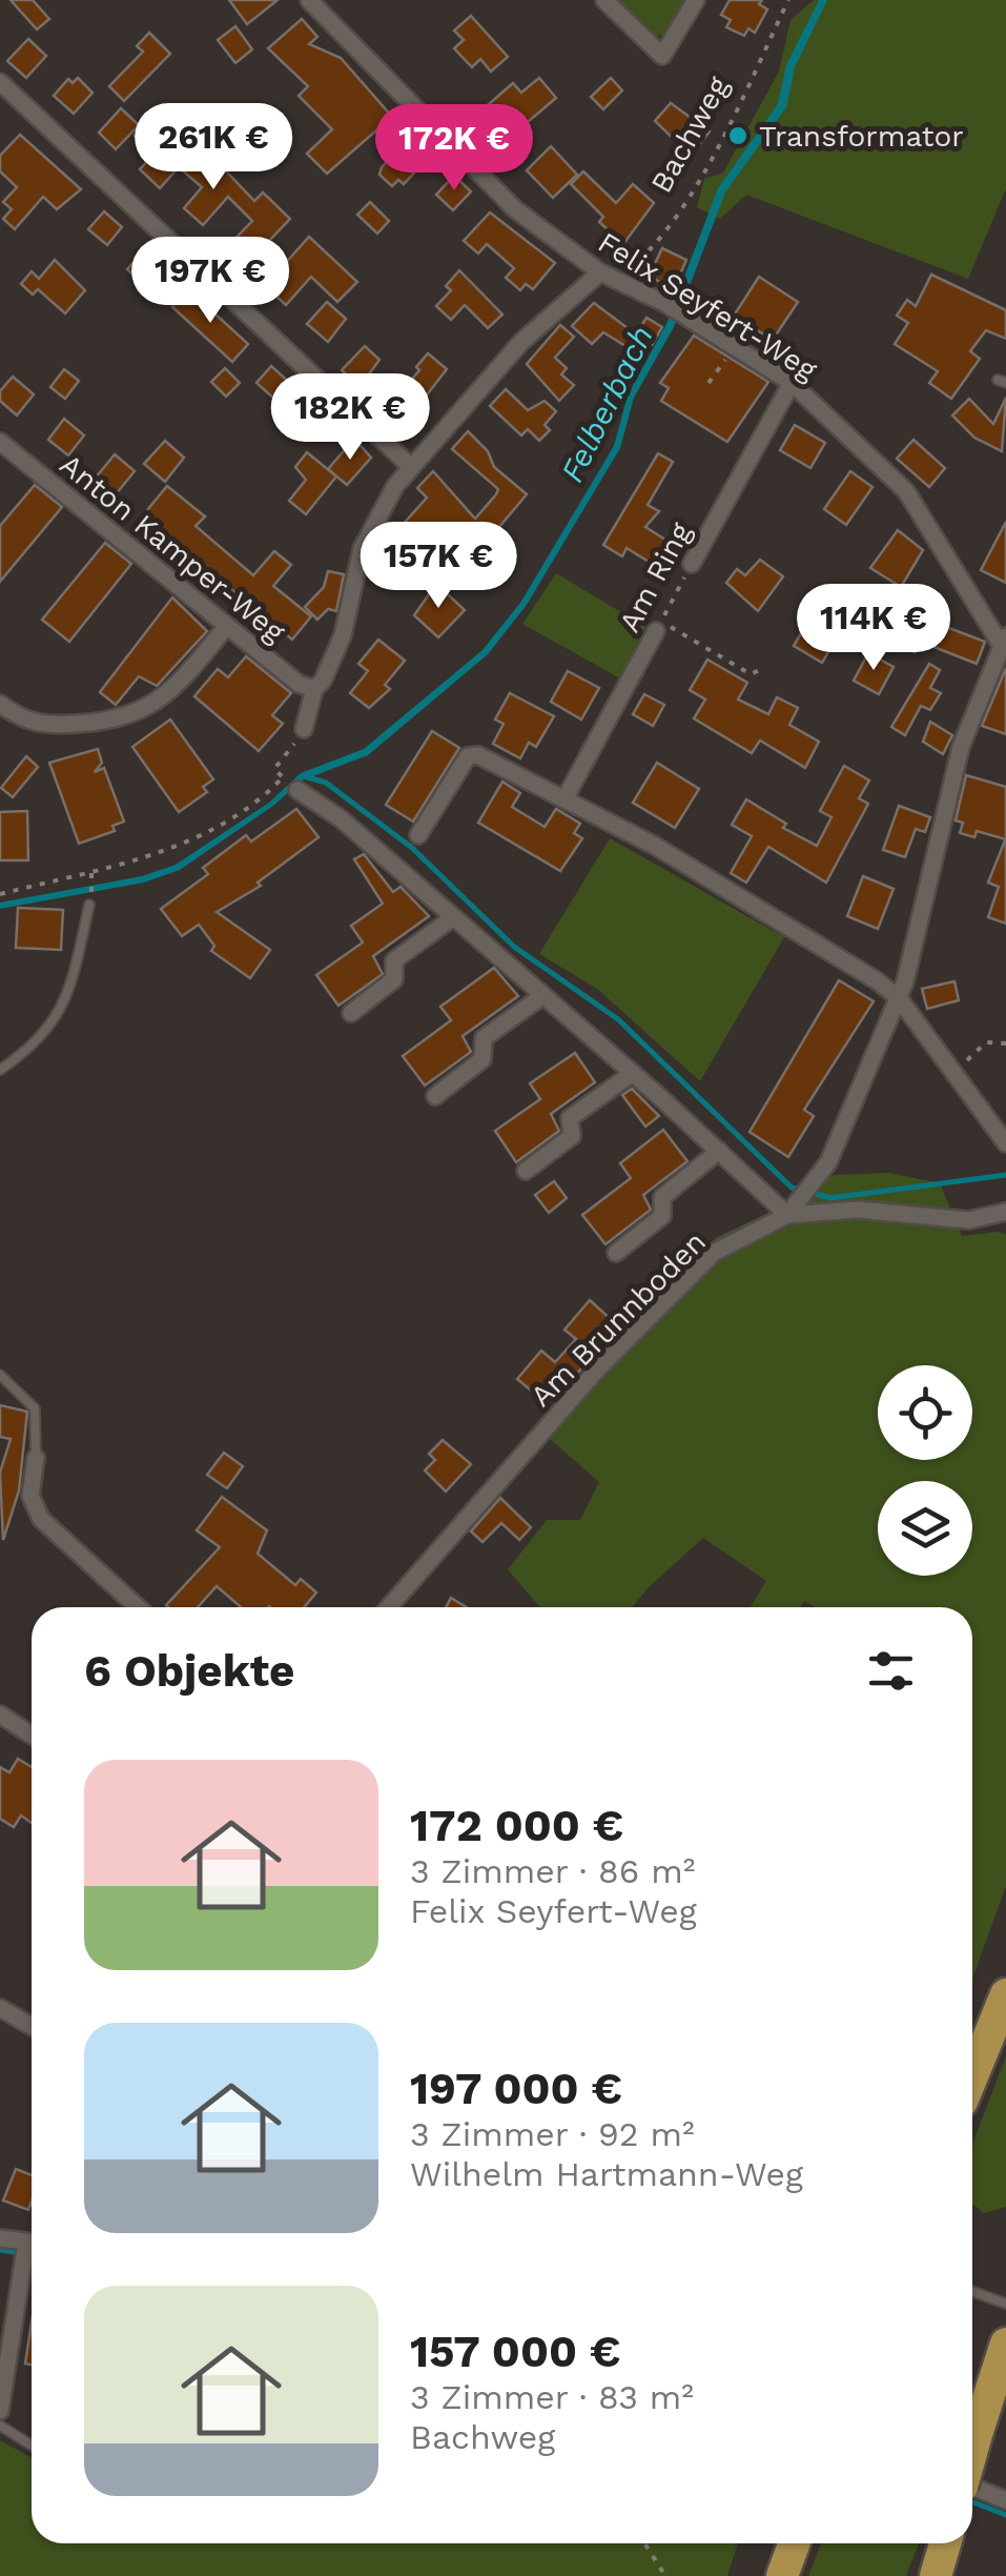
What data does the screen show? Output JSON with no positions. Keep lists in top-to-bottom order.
{
  "streets": {
    "street": [
      "Felix Seyfert-Weg",
      "Anton Kamper-Weg",
      "Am Ring",
      "Am Brunnboden"
    ],
    "path": ["Bachweg"]
  },
  "crossings": [
    ["Bachweg", "Felix Seyfert-Weg"],
    ["Felix Seyfert-Weg", "Am Ring"],
    ["Felix Seyfert-Weg", "Am Brunnboden"]
  ],
  "water": ["Felberbach"],
  "places": ["Transformator"],
  "page": {
    "price": [
      "261K €",
      "172K €",
      "197K €",
      "182K €",
      "157K €",
      "114K €"
    ],
    "heading": "6 Objekte",
    "list": [
      {
        "name": "172 000 €",
        "note": "3 Zimmer · 86 m² · Felix Seyfert-Weg"
      },
      {
        "name": "197 000 €",
        "note": "3 Zimmer · 92 m² · Wilhelm Hartmann-Weg"
      },
      {
        "name": "157 000 €",
        "note": "3 Zimmer · 83 m² · Bachweg"
      }
    ]
  }
}
